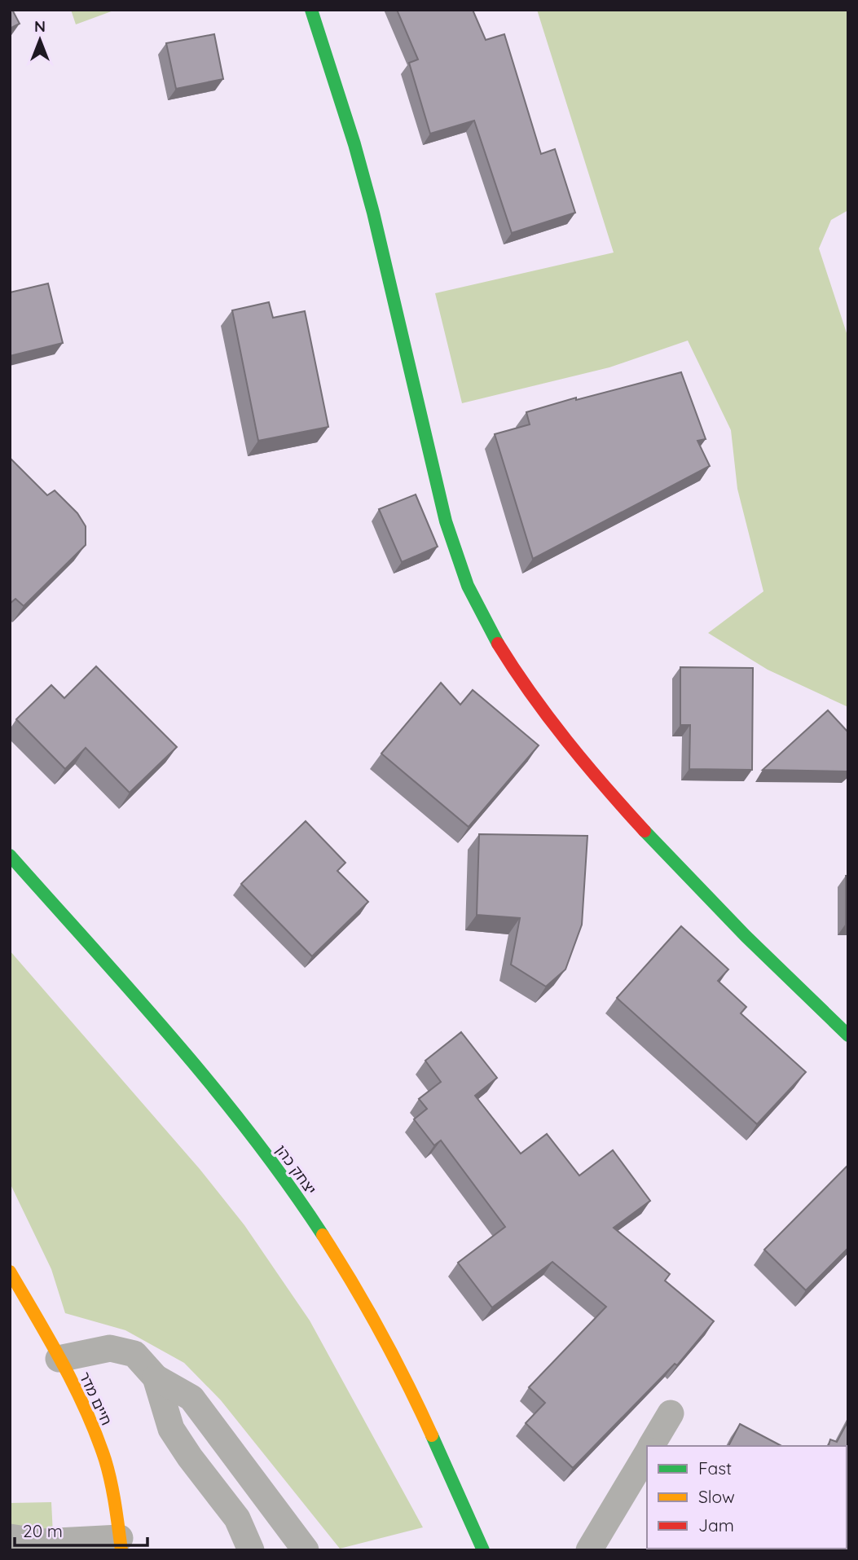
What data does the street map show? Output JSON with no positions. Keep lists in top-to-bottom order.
{
  "streets": {
    "street": ["יצחק כהן", "חיים מדר"]
  },
  "legend": ["Fast", "Slow", "Jam"],
  "scale_bar": "20 m",
  "north": "top"
}
